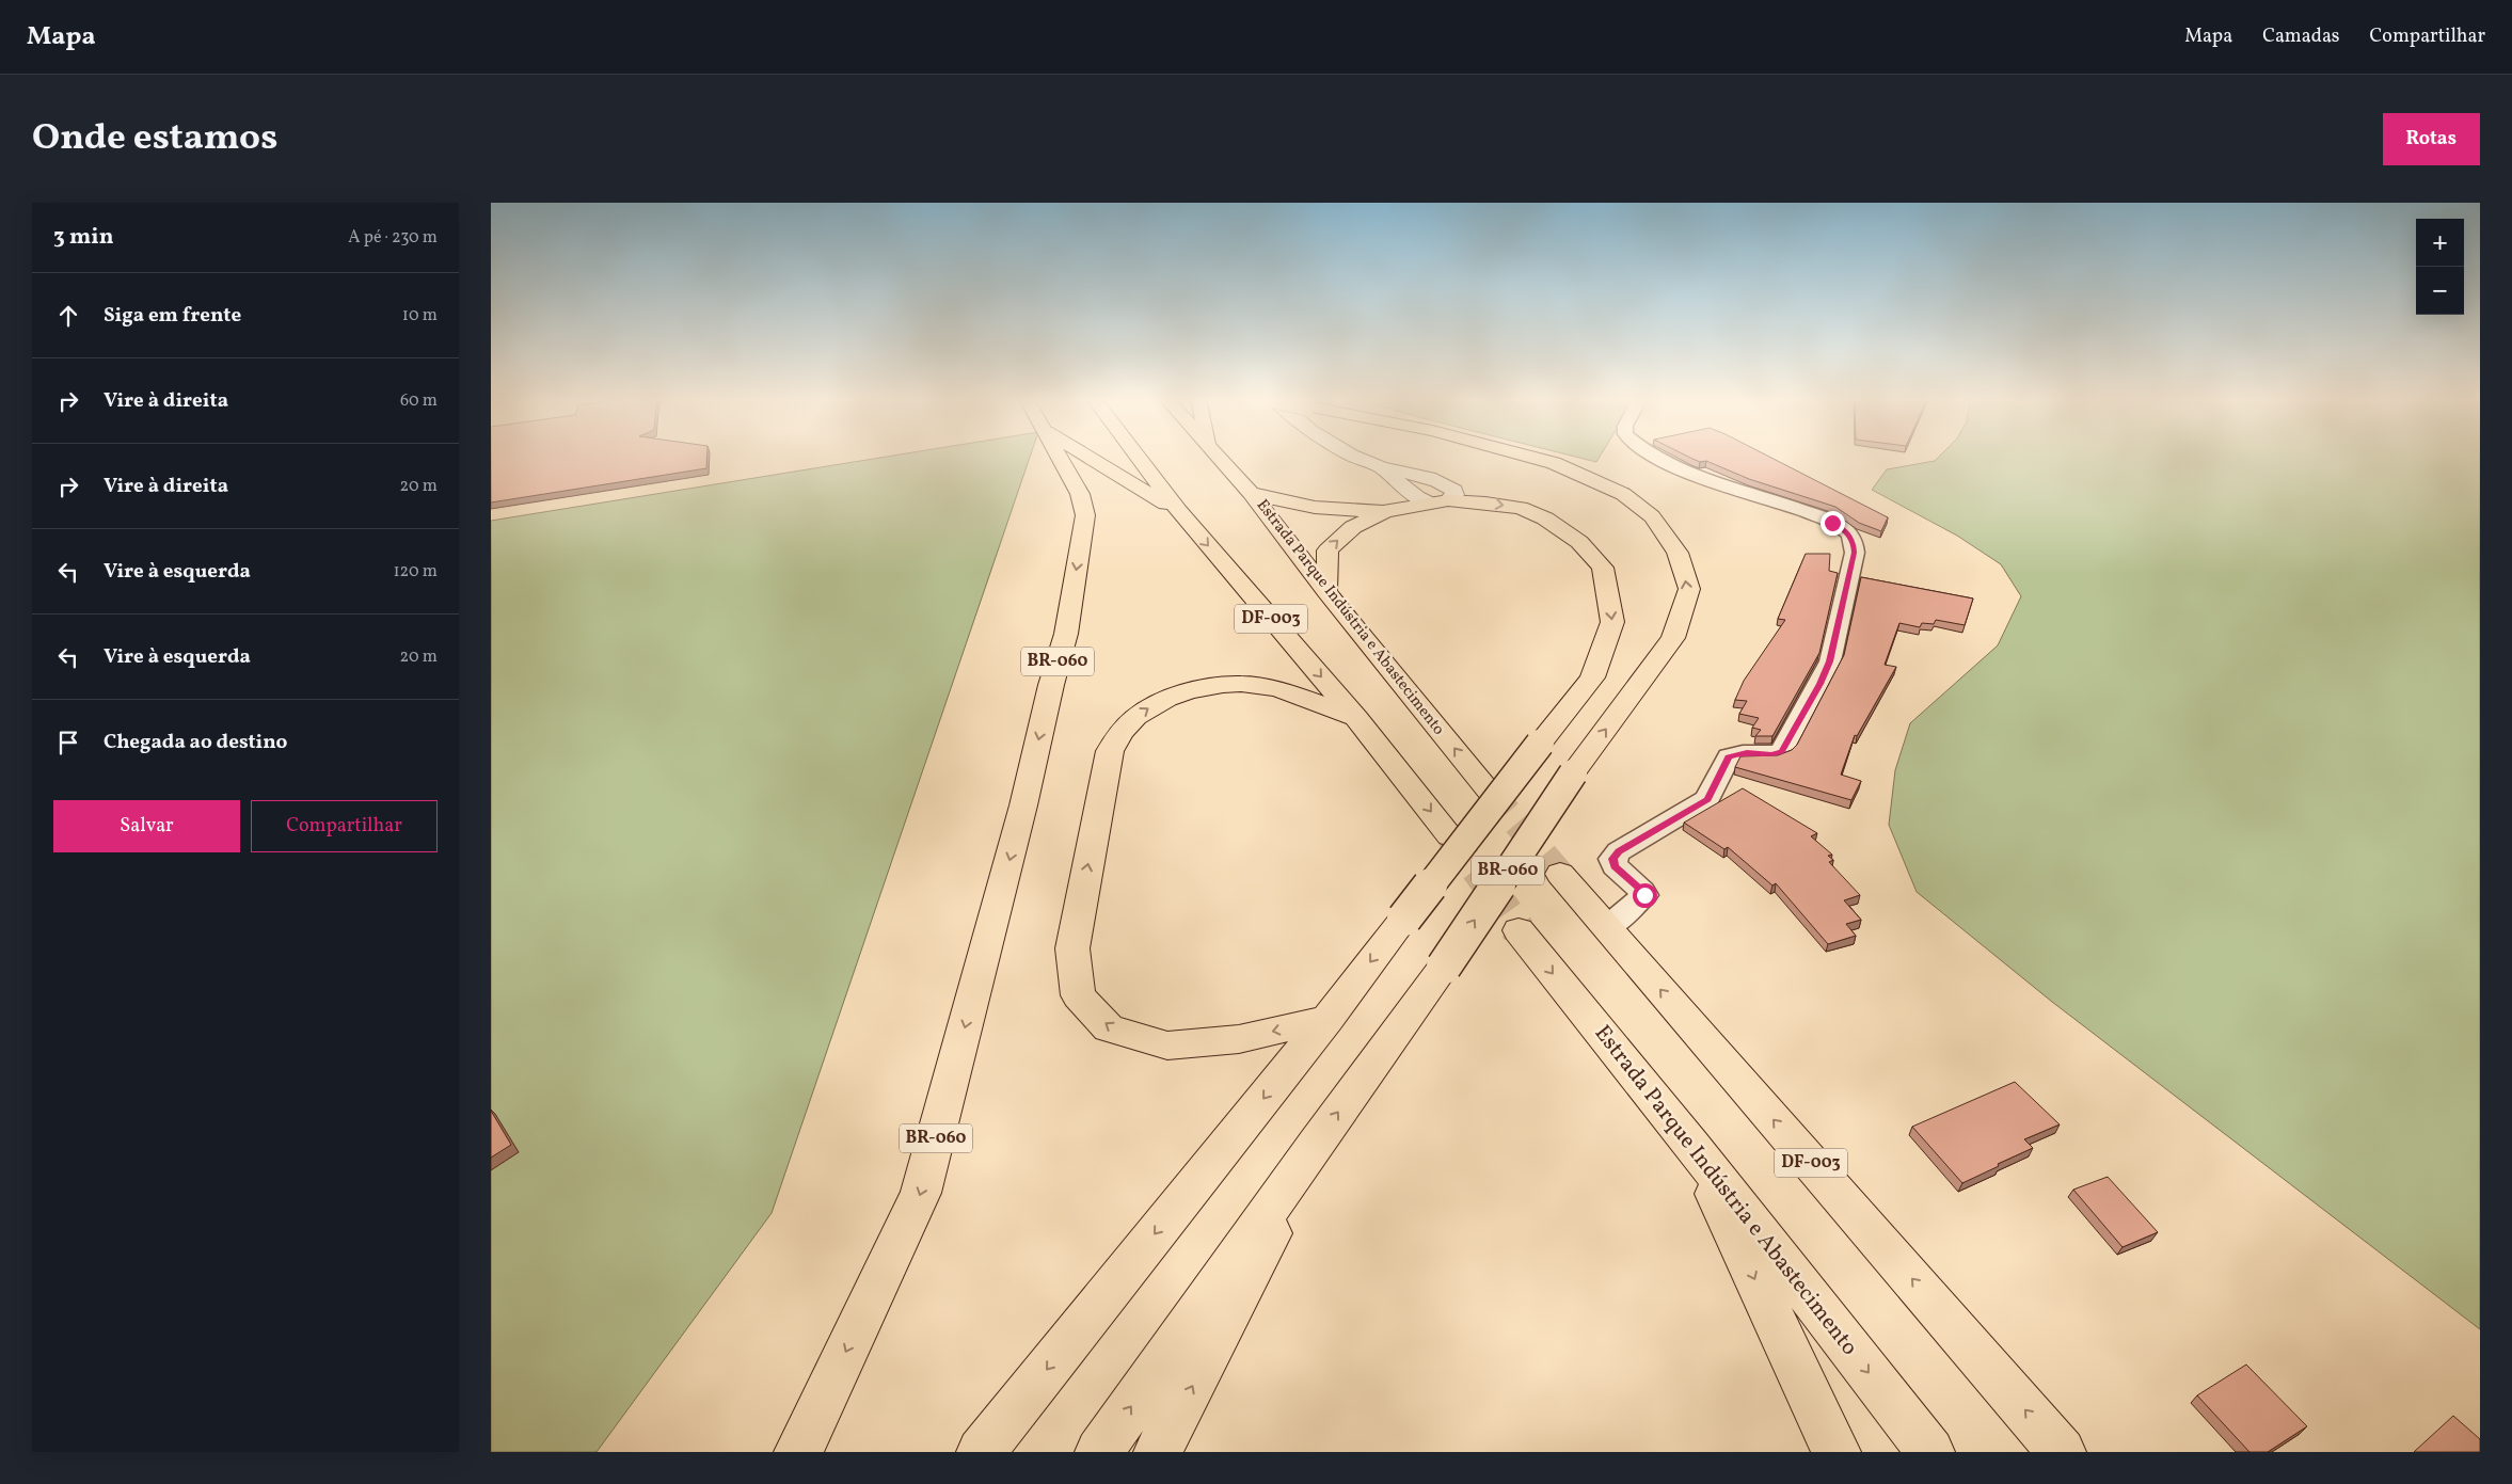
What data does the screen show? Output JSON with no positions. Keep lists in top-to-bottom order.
{
  "streets": {
    "main road": ["Estrada Parque Indústria e Abastecimento", "DF-003", "BR-060"]
  },
  "page": {
    "header": "Mapa",
    "nav": ["Mapa", "Camadas", "Compartilhar"],
    "title": "Onde estamos",
    "buttons": [
      "Rotas",
      ["Salvar", "Compartilhar"]
    ],
    "heading": ["3 min", "A pé · 230 m"],
    "map_buttons": ["+", "−"],
    "list": [
      ["Siga em frente", "10 m"],
      ["Vire à direita", "60 m"],
      ["Vire à direita", "20 m"],
      ["Vire à esquerda", "120 m"],
      ["Vire à esquerda", "20 m"],
      "Chegada ao destino"
    ]
  }
}
